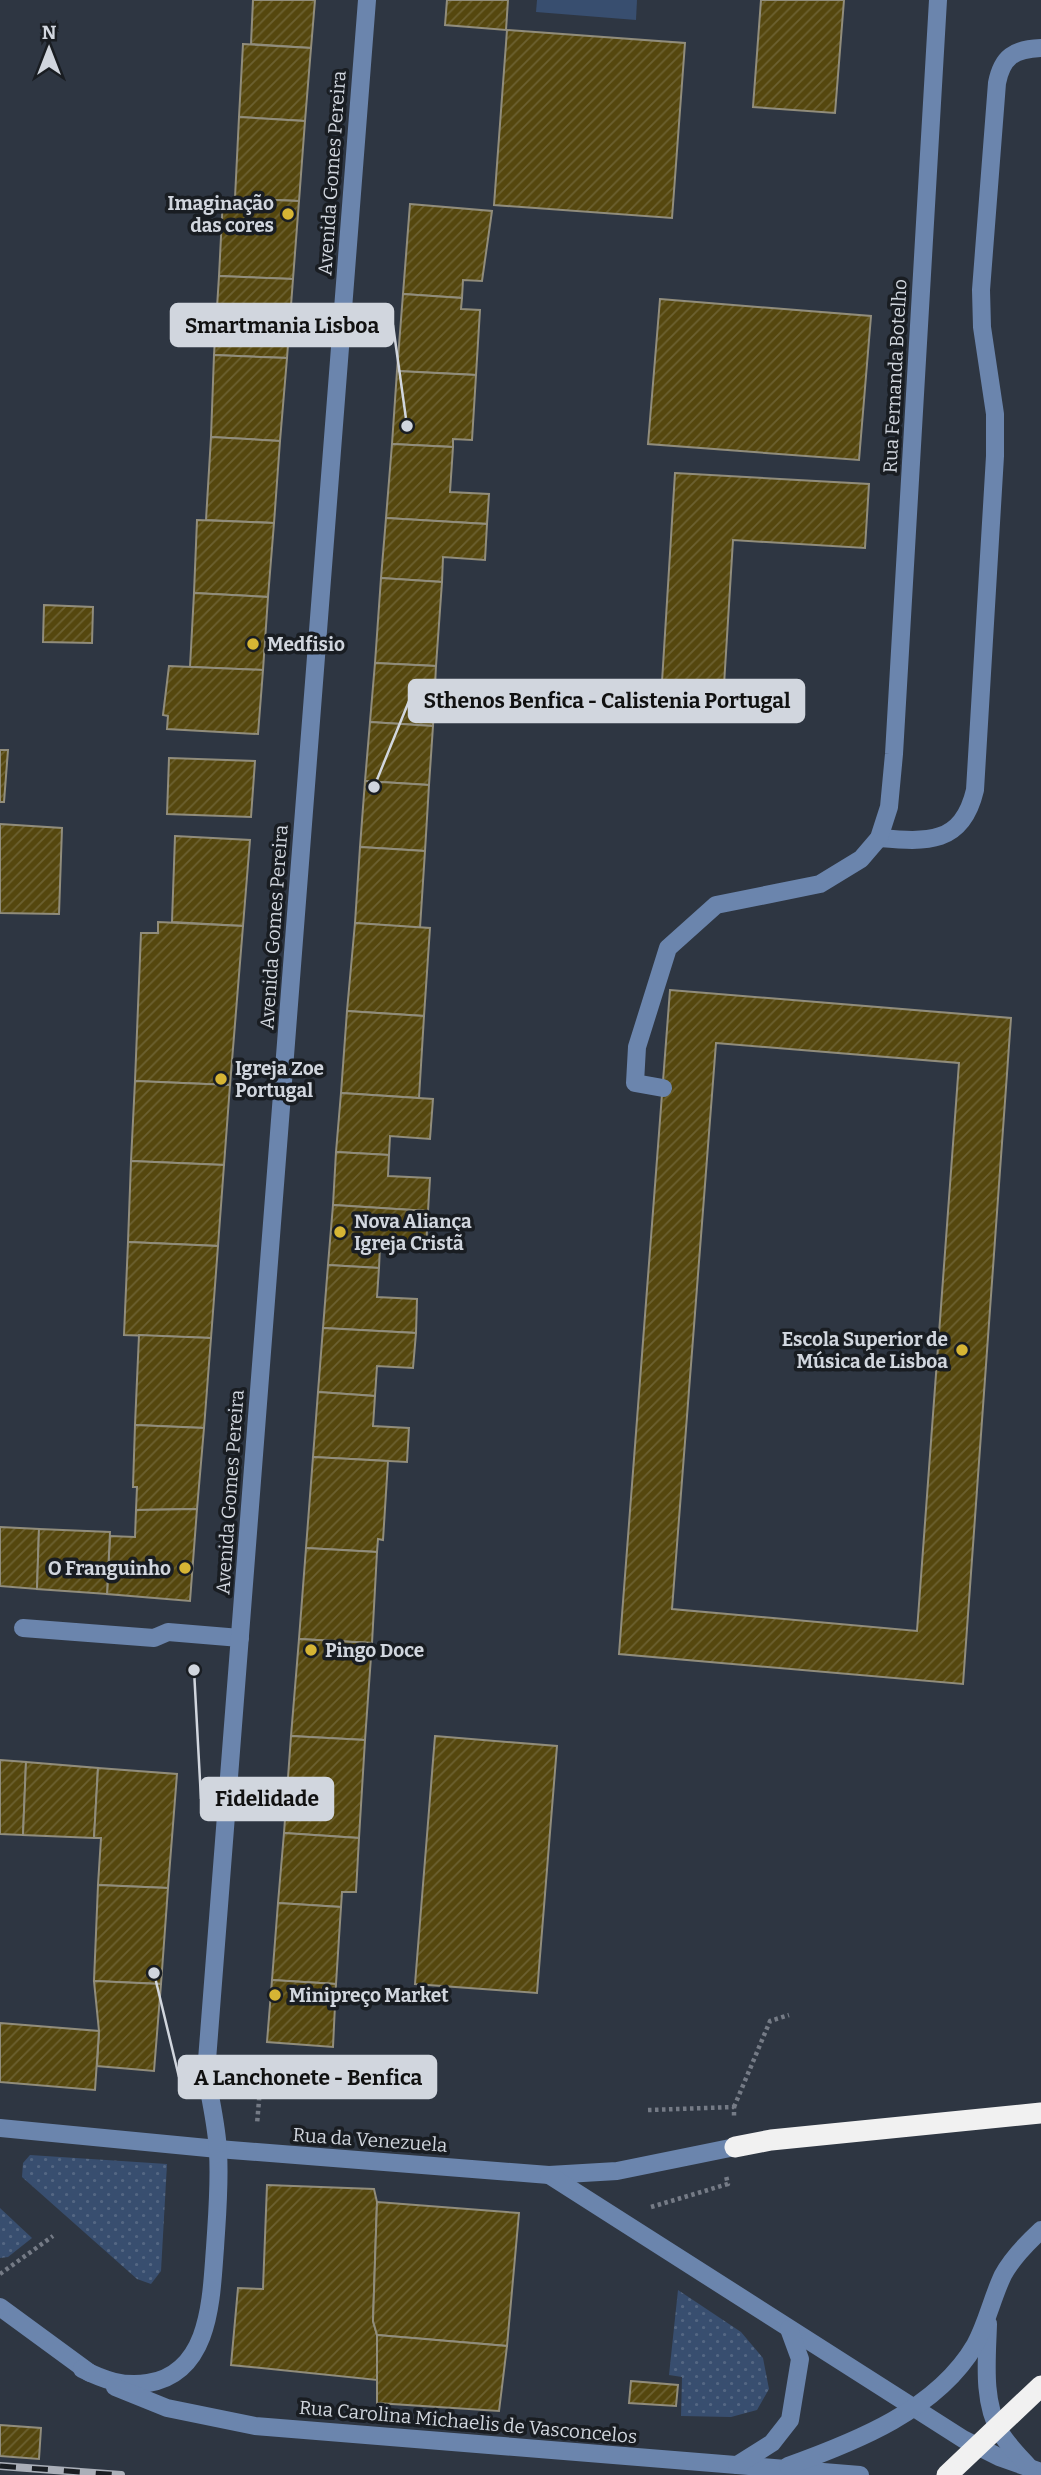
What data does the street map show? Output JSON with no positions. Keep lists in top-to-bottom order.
{
  "streets": {
    "street": [
      "Avenida Gomes Pereira",
      "Rua Fernanda Botelho",
      "Rua da Venezuela",
      "Rua Carolina Michaelis de Vasconcelos"
    ]
  },
  "crossings": [
    ["Avenida Gomes Pereira", "Rua da Venezuela"],
    ["Avenida Gomes Pereira", "Rua Carolina Michaelis de Vasconcelos"]
  ],
  "places": [
    "Imaginação das cores",
    "Smartmania Lisboa",
    "Medfisio",
    "Sthenos Benfica - Calistenia Portugal",
    "Igreja Zoe Portugal",
    "Nova Aliança Igreja Cristã",
    "Escola Superior de Música de Lisboa",
    "O Franguinho",
    "Pingo Doce",
    "Fidelidade",
    "A Lanchonete - Benfica",
    "Minipreço Market"
  ],
  "north": "top"
}
